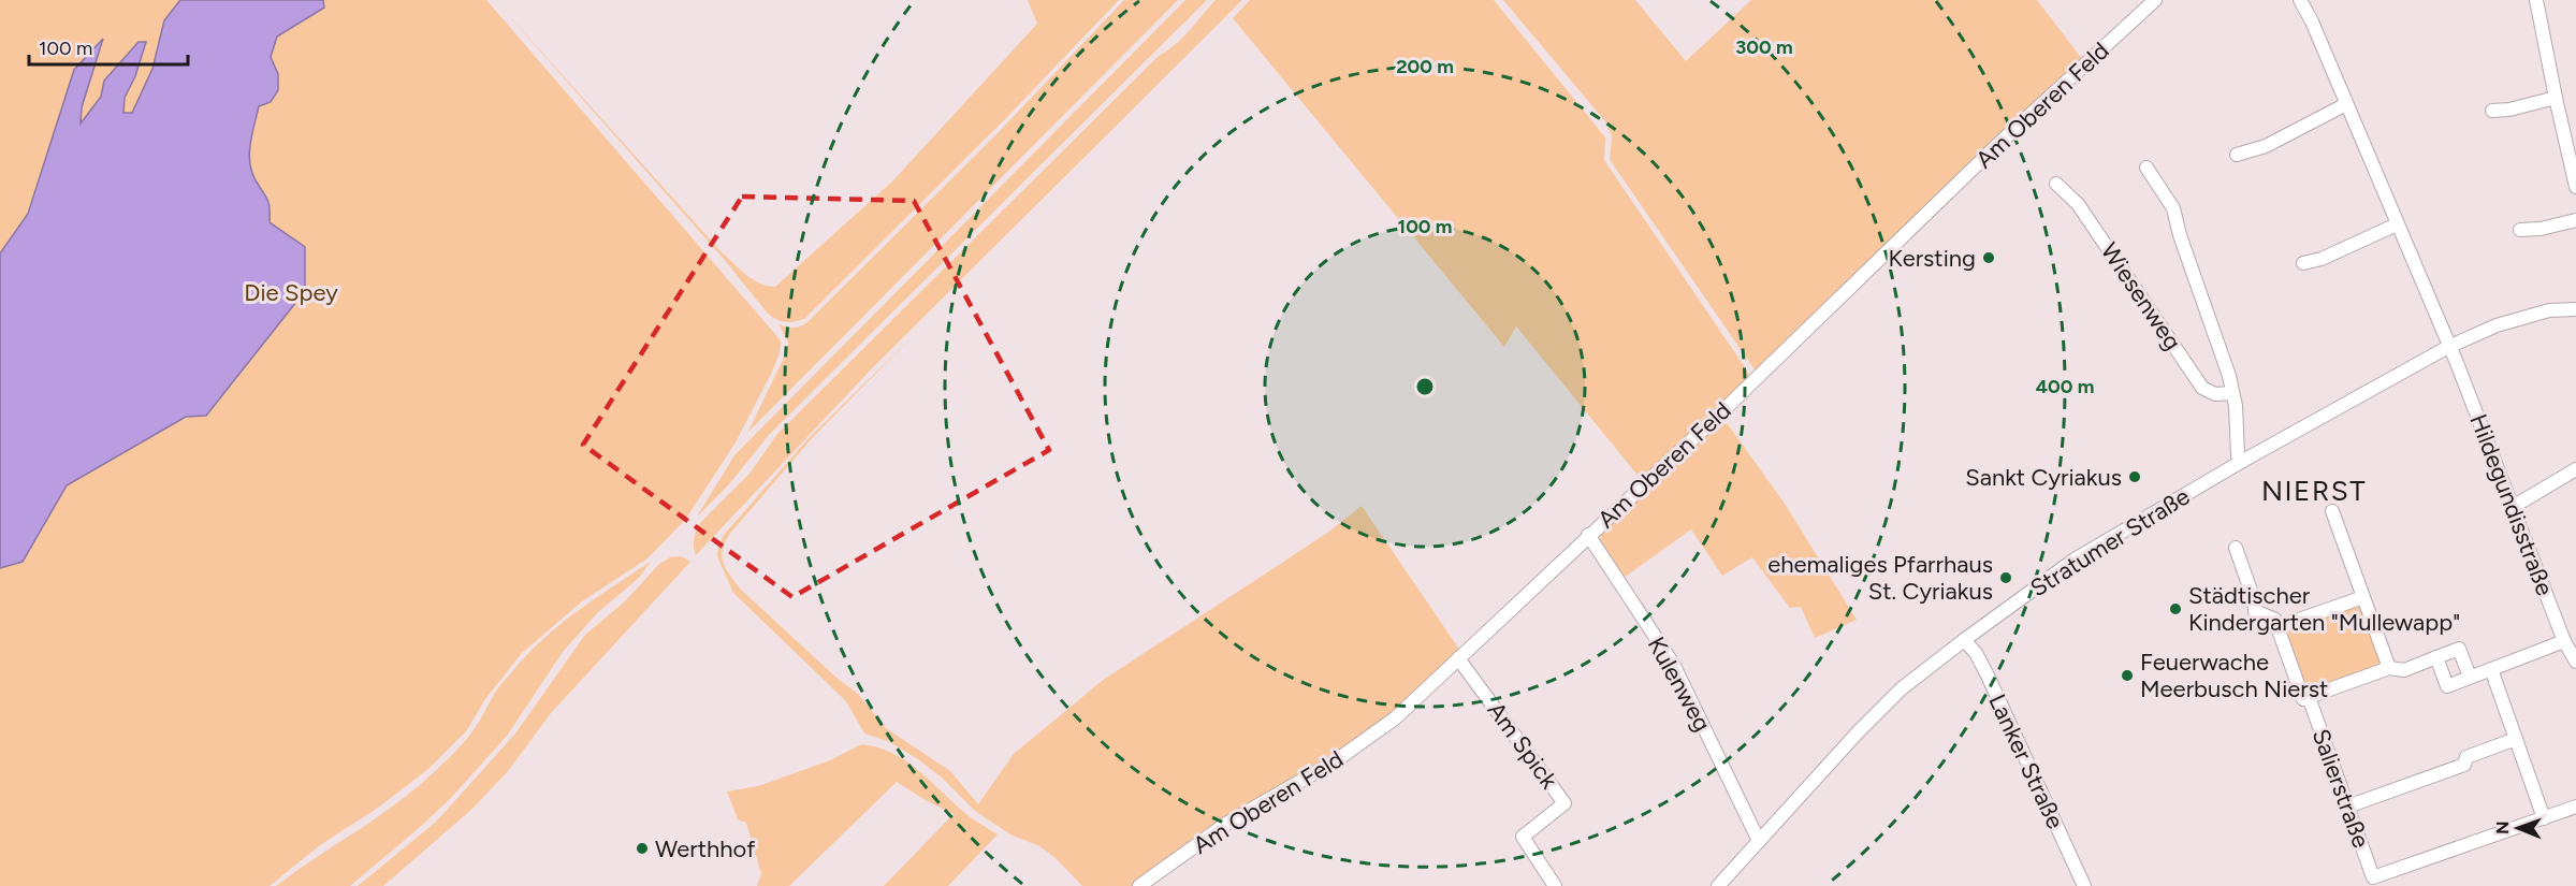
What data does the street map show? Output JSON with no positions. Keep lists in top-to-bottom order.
{
  "streets": {
    "street": [
      "Am Oberen Feld",
      "Wiesenweg",
      "Hildegundisstraße",
      "Stratumer Straße",
      "Kulenweg",
      "Am Spick",
      "Lanker Straße",
      "Salierstraße"
    ]
  },
  "crossings": [
    ["Am Oberen Feld", "Kulenweg"],
    ["Am Oberen Feld", "Am Spick"],
    ["Wiesenweg", "Stratumer Straße"],
    ["Hildegundisstraße", "Stratumer Straße"],
    ["Stratumer Straße", "Kulenweg"],
    ["Stratumer Straße", "Lanker Straße"]
  ],
  "districts": ["NIERST"],
  "parks": ["Die Spey"],
  "places": [
    "Kersting",
    "Sankt Cyriakus",
    "ehemaliges Pfarrhaus St. Cyriakus",
    "Städtischer Kindergarten \"Mullewapp\"",
    "Feuerwache Meerbusch Nierst",
    "Werthhof"
  ],
  "scale_bar": "100 m",
  "north": "left",
  "rings": [
    "300 m",
    "200 m",
    "100 m",
    "400 m"
  ]
}
